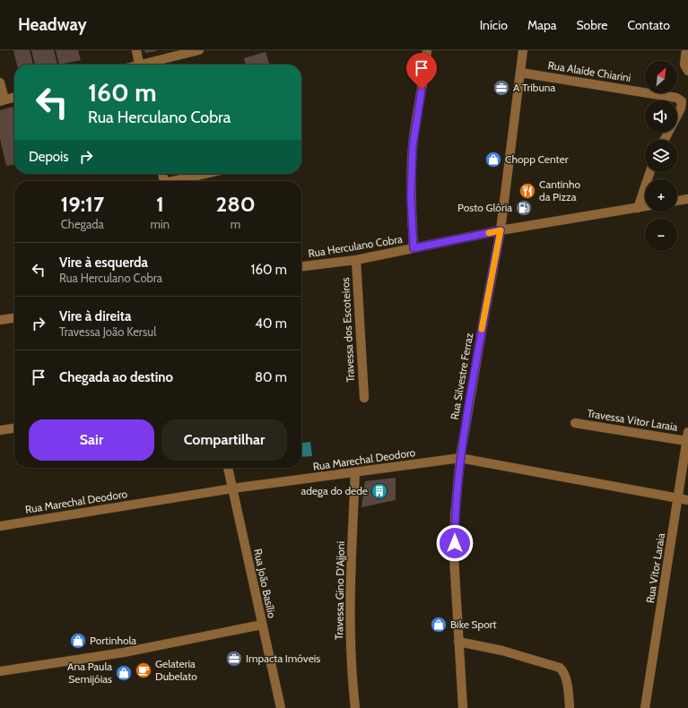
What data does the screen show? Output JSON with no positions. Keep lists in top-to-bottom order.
{
  "streets": {
    "street": [
      "Rua Alaíde Chiarini",
      "Rua Herculano Cobra",
      "Travessa dos Escoteiros",
      "Rua Silvestre Ferraz",
      "Travessa Vitor Laraia",
      "Rua Marechal Deodoro",
      "Rua Vitor Laraia",
      "Rua João Basílio",
      "Travessa Gino D'Ajjoni"
    ]
  },
  "crossings": [
    ["Rua Alaíde Chiarini", "Rua Silvestre Ferraz"],
    ["Rua Herculano Cobra", "Travessa dos Escoteiros"],
    ["Rua Herculano Cobra", "Rua Silvestre Ferraz"],
    ["Rua Silvestre Ferraz", "Rua Marechal Deodoro"],
    ["Travessa Vitor Laraia", "Rua Vitor Laraia"],
    ["Rua Marechal Deodoro", "Rua Vitor Laraia"],
    ["Rua Marechal Deodoro", "Rua João Basílio"],
    ["Rua Marechal Deodoro", "Travessa Gino D'Ajjoni"]
  ],
  "places": {
    "office": ["A Tribuna", "Impacta Imóveis"],
    "shop": [
      "Chopp Center",
      "Bike Sport",
      "Portinhola",
      "Ana Paula Semijóias"
    ],
    "restaurant": ["Cantinho da Pizza"],
    "fuel station": ["Posto Glória"],
    "building": ["adega do dede"],
    "cafe": ["Gelateria Dubelato"]
  },
  "north": "top right",
  "page": {
    "header": "Headway",
    "nav": [
      "Início",
      "Mapa",
      "Sobre",
      "Contato"
    ],
    "map_buttons": ["+", "−"],
    "turn": ["160 m", "Rua Herculano Cobra"],
    "then": "Depois",
    "eta": [
      "19:17",
      "Chegada",
      "1",
      "min",
      "280",
      "m"
    ],
    "list": [
      {
        "name": "Vire à esquerda",
        "note": "Rua Herculano Cobra",
        "value": "160 m"
      },
      {
        "name": "Vire à direita",
        "note": "Travessa João Kersul",
        "value": "40 m"
      },
      {
        "name": "Chegada ao destino",
        "value": "80 m"
      }
    ],
    "buttons": ["Sair", "Compartilhar"]
  }
}
